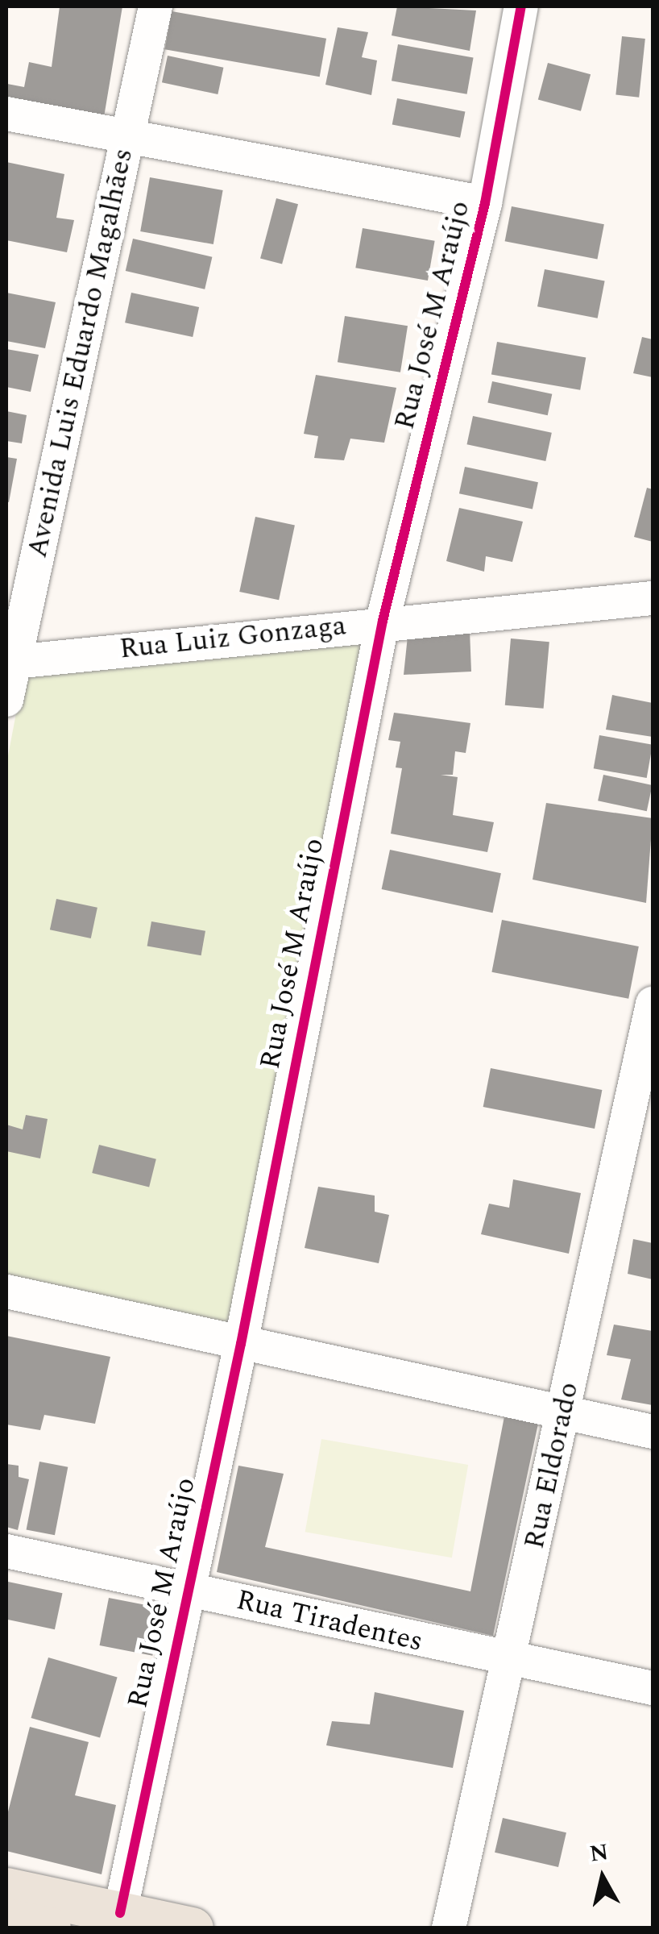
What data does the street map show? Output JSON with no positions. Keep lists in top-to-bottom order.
{
  "streets": {
    "street": [
      "Rua José M Araújo",
      "Avenida Luis Eduardo Magalhães",
      "Rua Luiz Gonzaga",
      "Rua Eldorado",
      "Rua Tiradentes"
    ]
  },
  "crossings": [
    ["Rua José M Araújo", "Rua Luiz Gonzaga"],
    ["Rua José M Araújo", "Rua Tiradentes"],
    ["Avenida Luis Eduardo Magalhães", "Rua Luiz Gonzaga"],
    ["Rua Eldorado", "Rua Tiradentes"]
  ],
  "north": "top"
}
